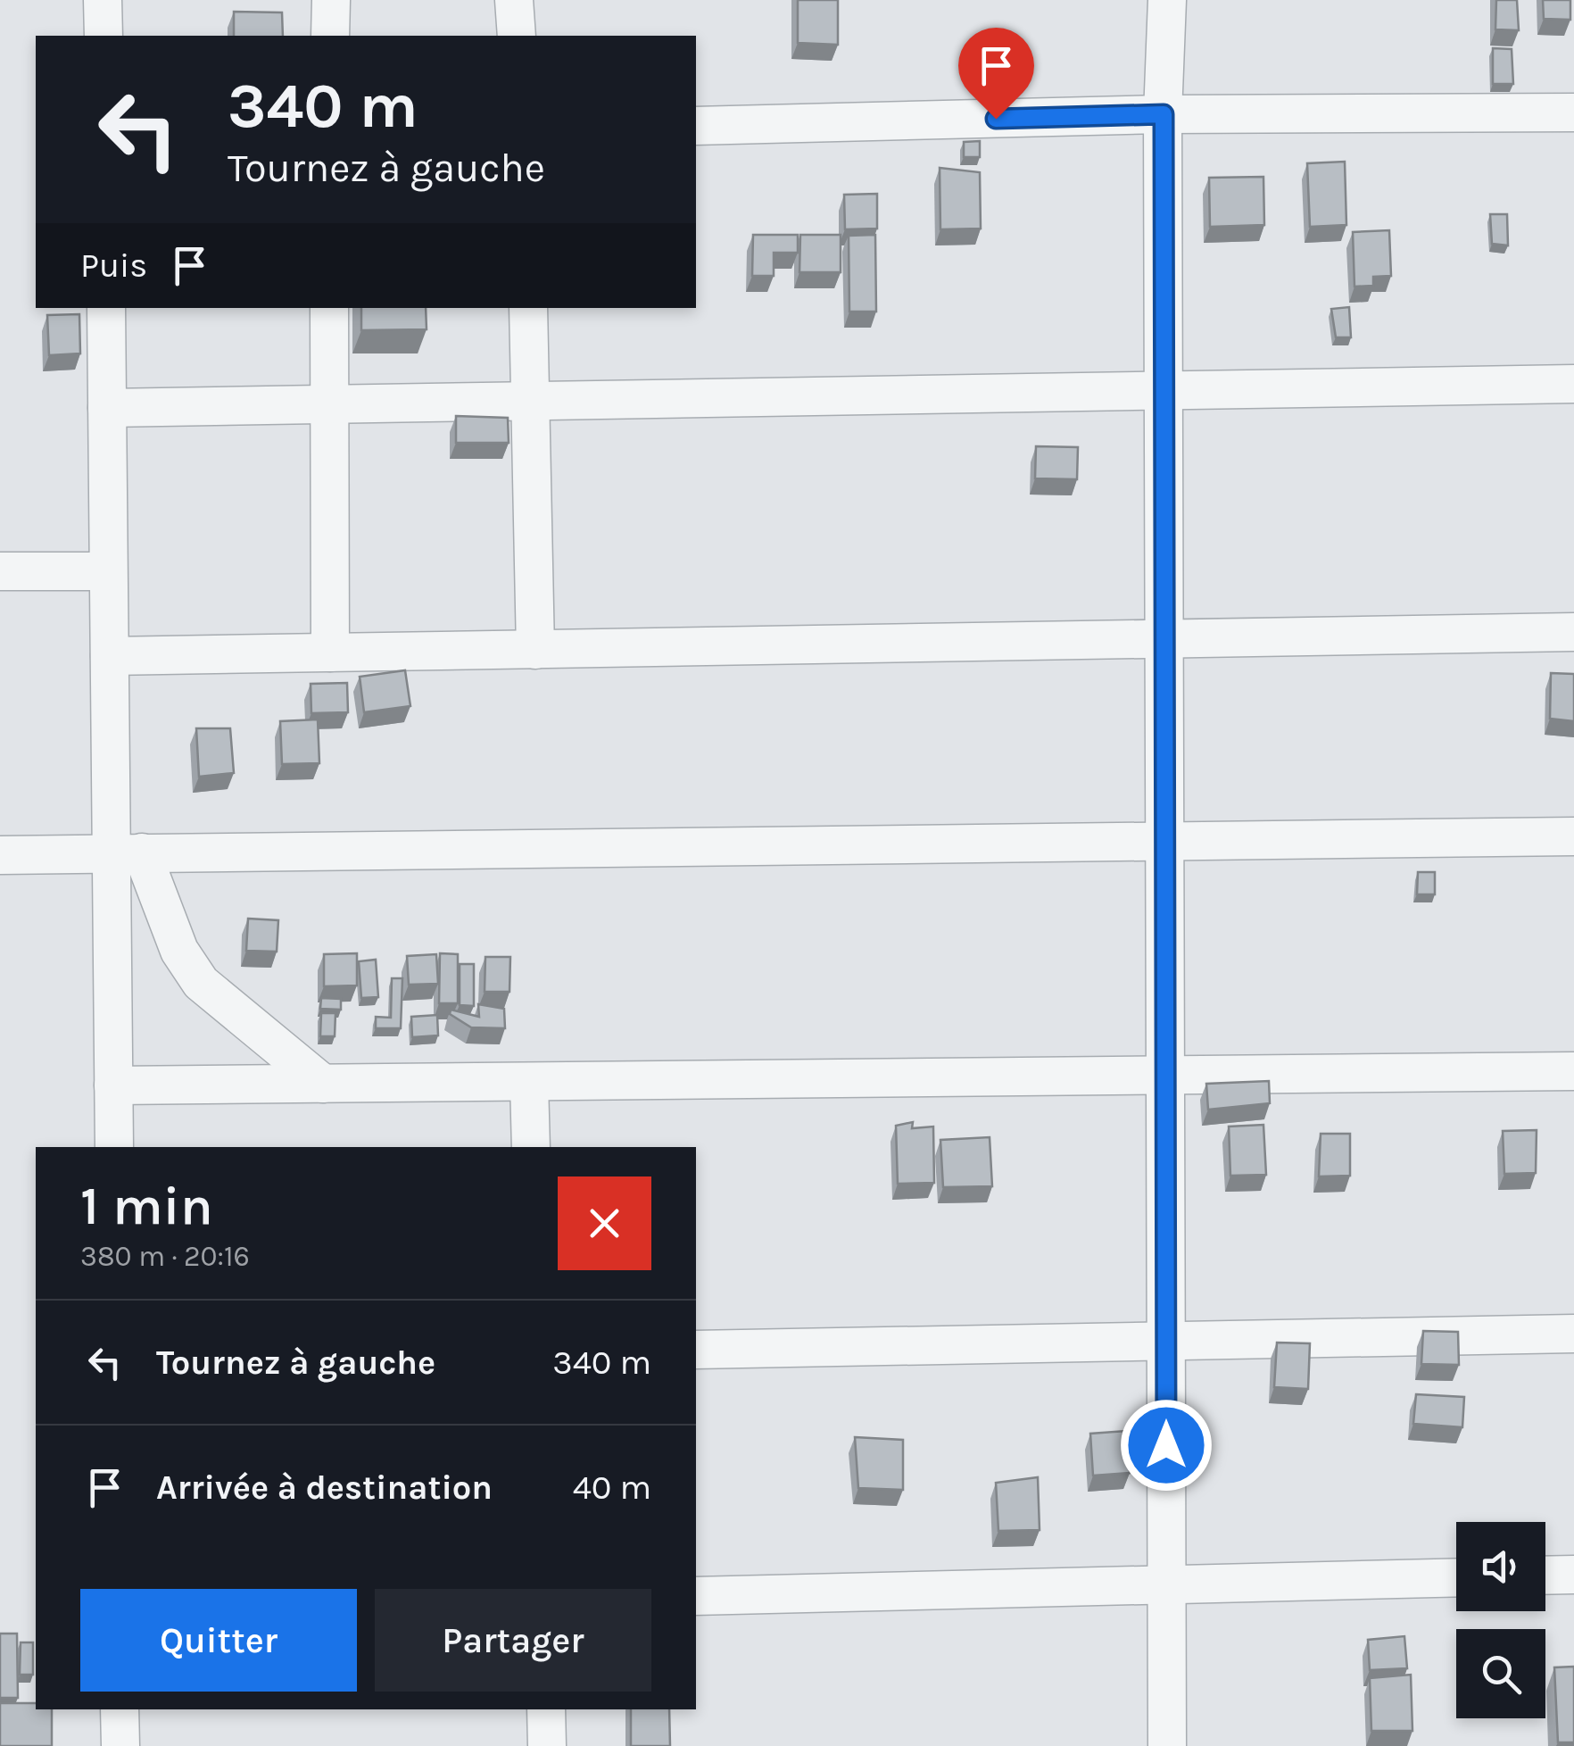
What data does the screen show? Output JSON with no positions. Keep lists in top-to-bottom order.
{
  "page": {
    "turn": ["340 m", "Tournez à gauche"],
    "then": "Puis",
    "heading": ["1 min", "380 m · 20:16"],
    "list": [
      {
        "name": "Tournez à gauche",
        "value": "340 m"
      },
      {
        "name": "Arrivée à destination",
        "value": "40 m"
      }
    ],
    "buttons": ["Quitter", "Partager"]
  }
}
